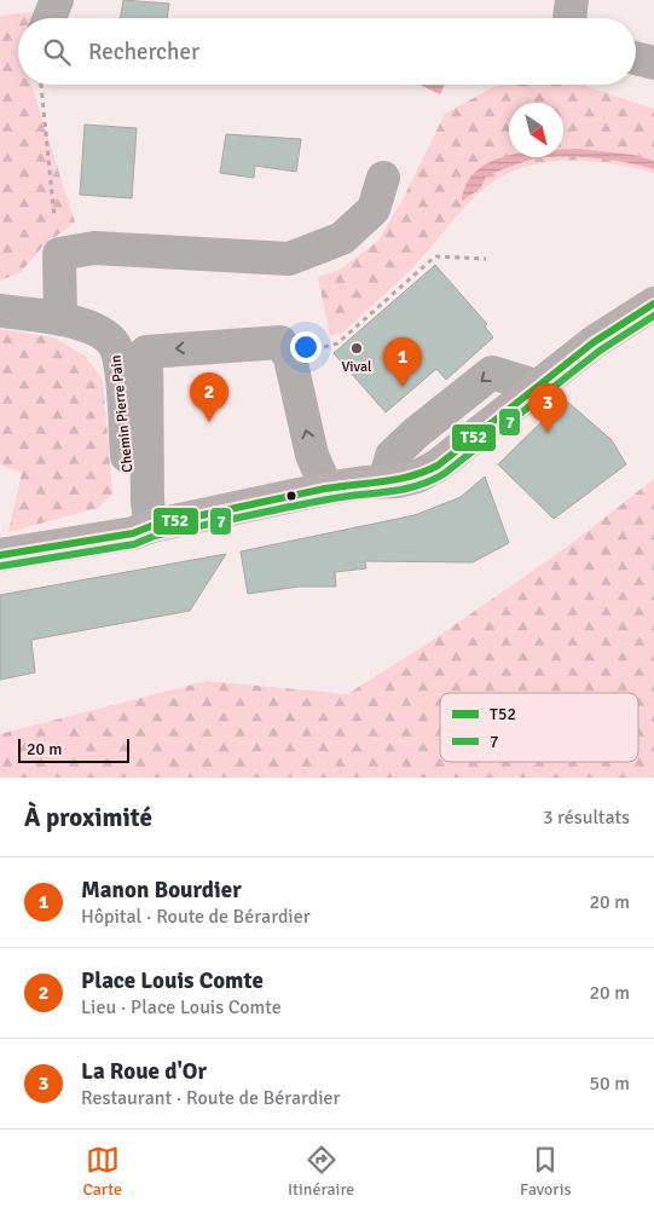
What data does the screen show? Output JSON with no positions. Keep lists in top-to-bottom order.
{
  "streets": {
    "street": ["Chemin Pierre Pain"]
  },
  "places": ["Vival"],
  "lines": ["transit line T52", "transit line 7"],
  "legend": ["T52", "7"],
  "scale_bar": "20 m",
  "north": "bottom right",
  "page": {
    "search": "Rechercher",
    "pins": ["1", "2", "3"],
    "scale": "20 m",
    "heading": ["À proximité", "3 résultats"],
    "list": [
      {
        "mark": "1",
        "name": "Manon Bourdier",
        "note": "Hôpital · Route de Bérardier",
        "value": "20 m"
      },
      {
        "mark": "2",
        "name": "Place Louis Comte",
        "note": "Lieu · Place Louis Comte",
        "value": "20 m"
      },
      {
        "mark": "3",
        "name": "La Roue d'Or",
        "note": "Restaurant · Route de Bérardier",
        "value": "50 m"
      }
    ],
    "nav": ["Carte", "Itinéraire", "Favoris"]
  }
}
